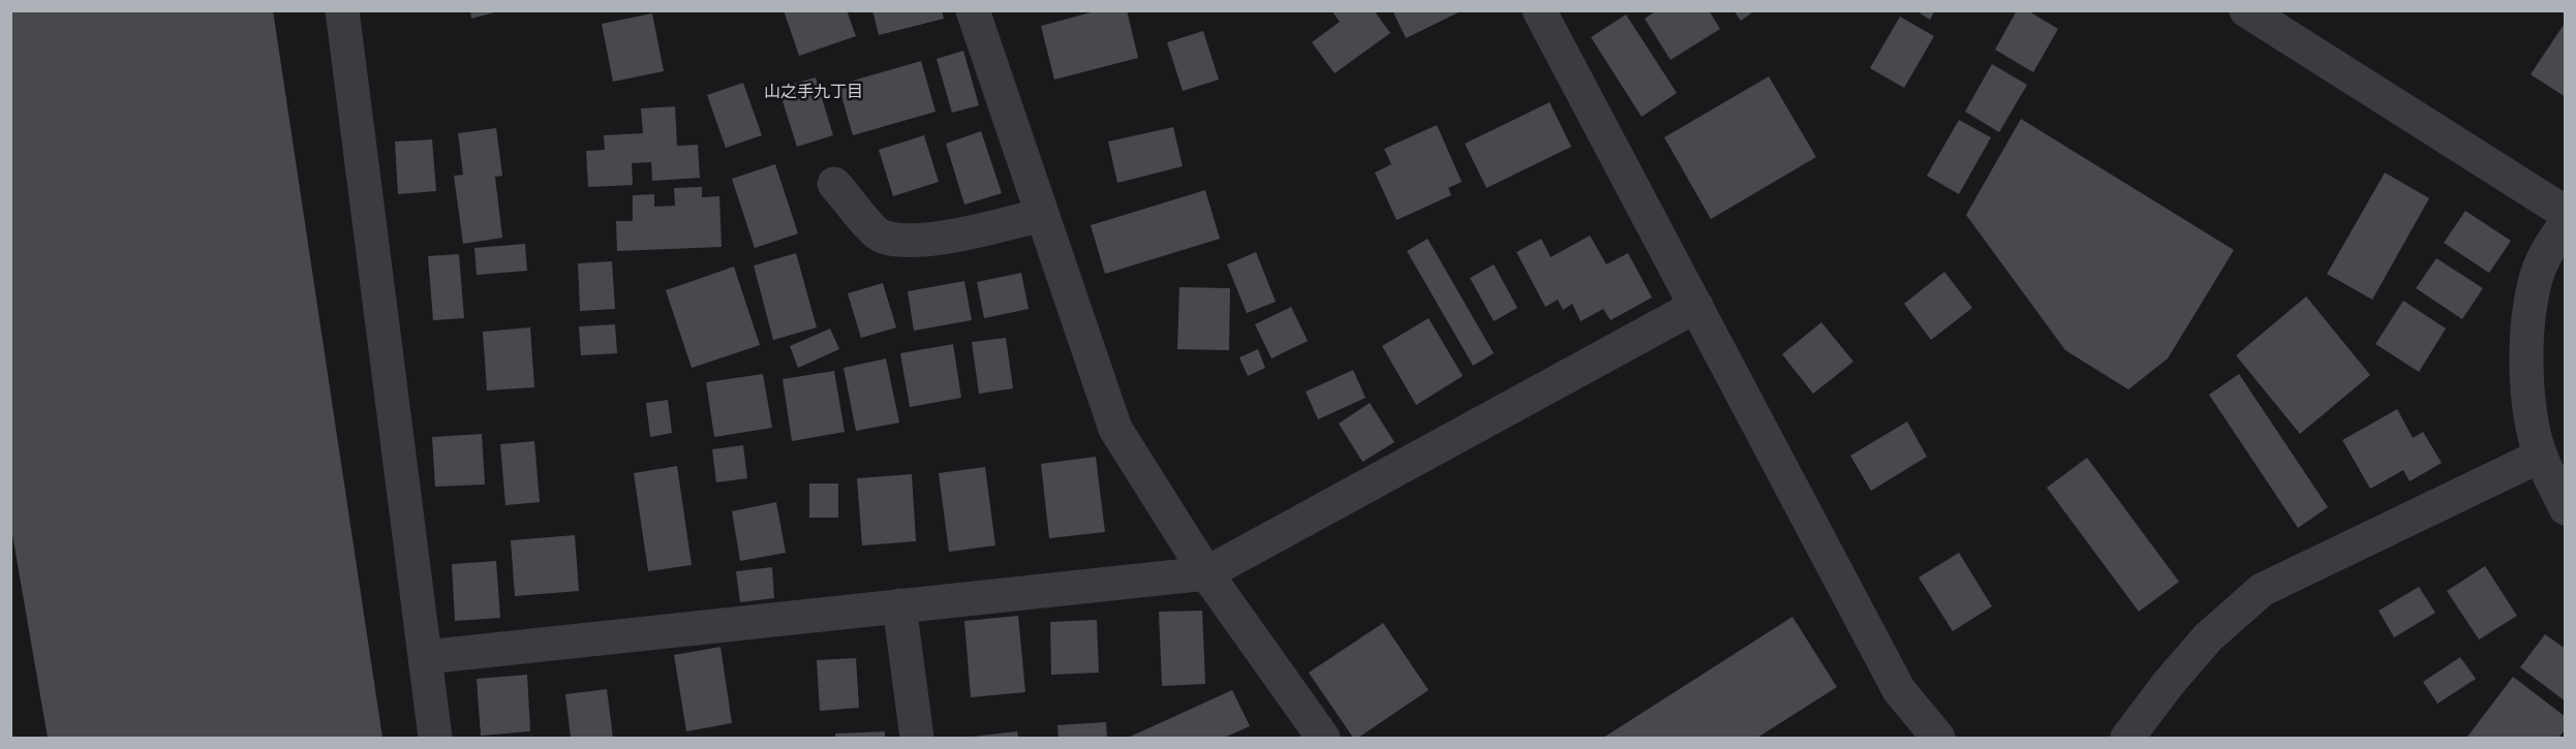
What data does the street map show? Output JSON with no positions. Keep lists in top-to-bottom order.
{
  "districts": ["山之手九丁目"]
}
